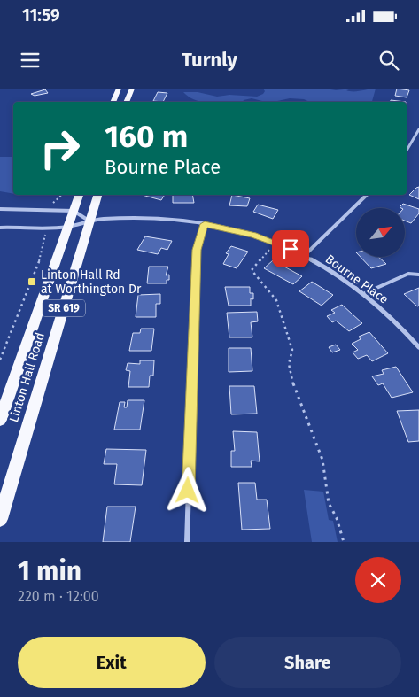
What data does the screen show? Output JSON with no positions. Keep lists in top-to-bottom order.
{
  "streets": {
    "main road": ["SR 619", "Linton Hall Road"],
    "street": ["Bourne Place"]
  },
  "crossings": [
    ["Bourne Place", "Linton Hall Road"]
  ],
  "places": {
    "transit": ["Linton Hall Rd at Worthington Dr"]
  },
  "north": "top right",
  "page": {
    "status": "11:59",
    "header": "Turnly",
    "turn": ["160 m", "Bourne Place"],
    "heading": ["1 min", "220 m · 12:00"],
    "buttons": ["Exit", "Share"]
  }
}
